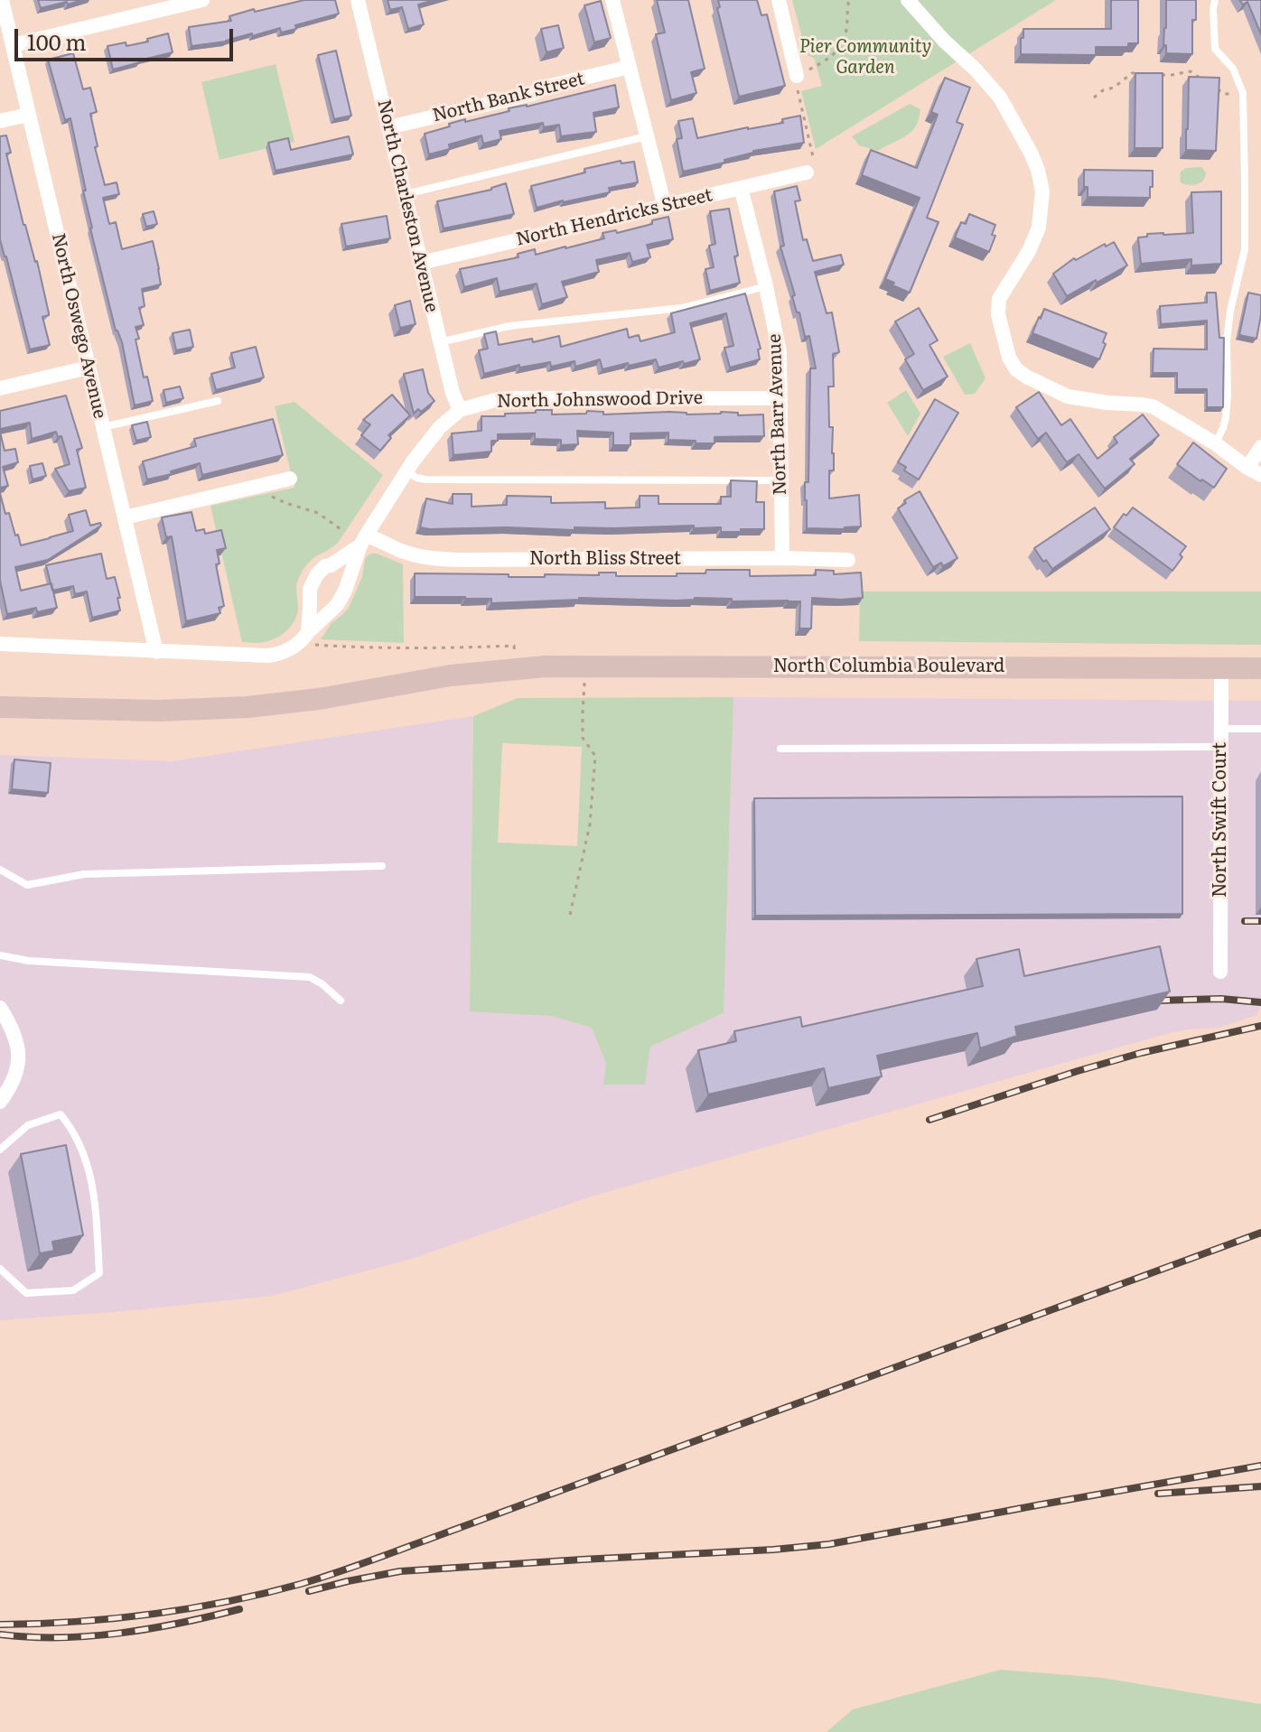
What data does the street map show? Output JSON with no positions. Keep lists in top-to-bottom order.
{
  "streets": {
    "main road": ["North Columbia Boulevard"],
    "street": [
      "North Bank Street",
      "North Charleston Avenue",
      "North Hendricks Street",
      "North Oswego Avenue",
      "North Johnswood Drive",
      "North Barr Avenue",
      "North Bliss Street",
      "North Swift Court"
    ]
  },
  "crossings": [
    ["North Bank Street", "North Charleston Avenue"],
    ["North Charleston Avenue", "North Hendricks Street"],
    ["North Charleston Avenue", "North Johnswood Drive"],
    ["North Hendricks Street", "North Barr Avenue"],
    ["North Oswego Avenue", "North Johnswood Drive"],
    ["North Johnswood Drive", "North Barr Avenue"],
    ["North Johnswood Drive", "North Bliss Street"],
    ["North Barr Avenue", "North Bliss Street"],
    ["North Columbia Boulevard", "North Swift Court"]
  ],
  "parks": ["Pier Community Garden"],
  "scale_bar": "100 m"
}
